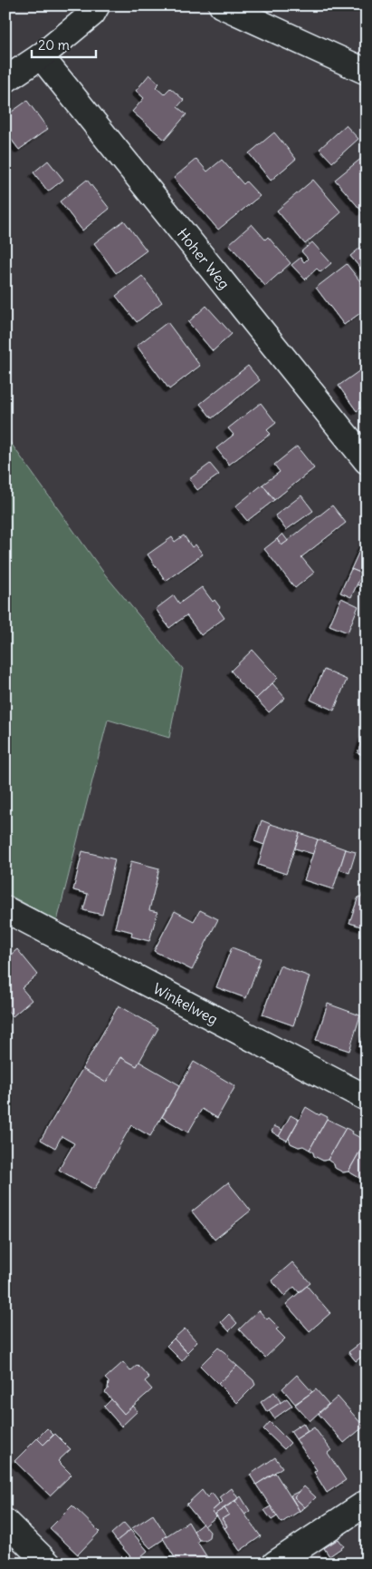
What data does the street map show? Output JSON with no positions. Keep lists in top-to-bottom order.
{
  "streets": {
    "street": ["Hoher Weg", "Winkelweg"]
  },
  "scale_bar": "20 m"
}
